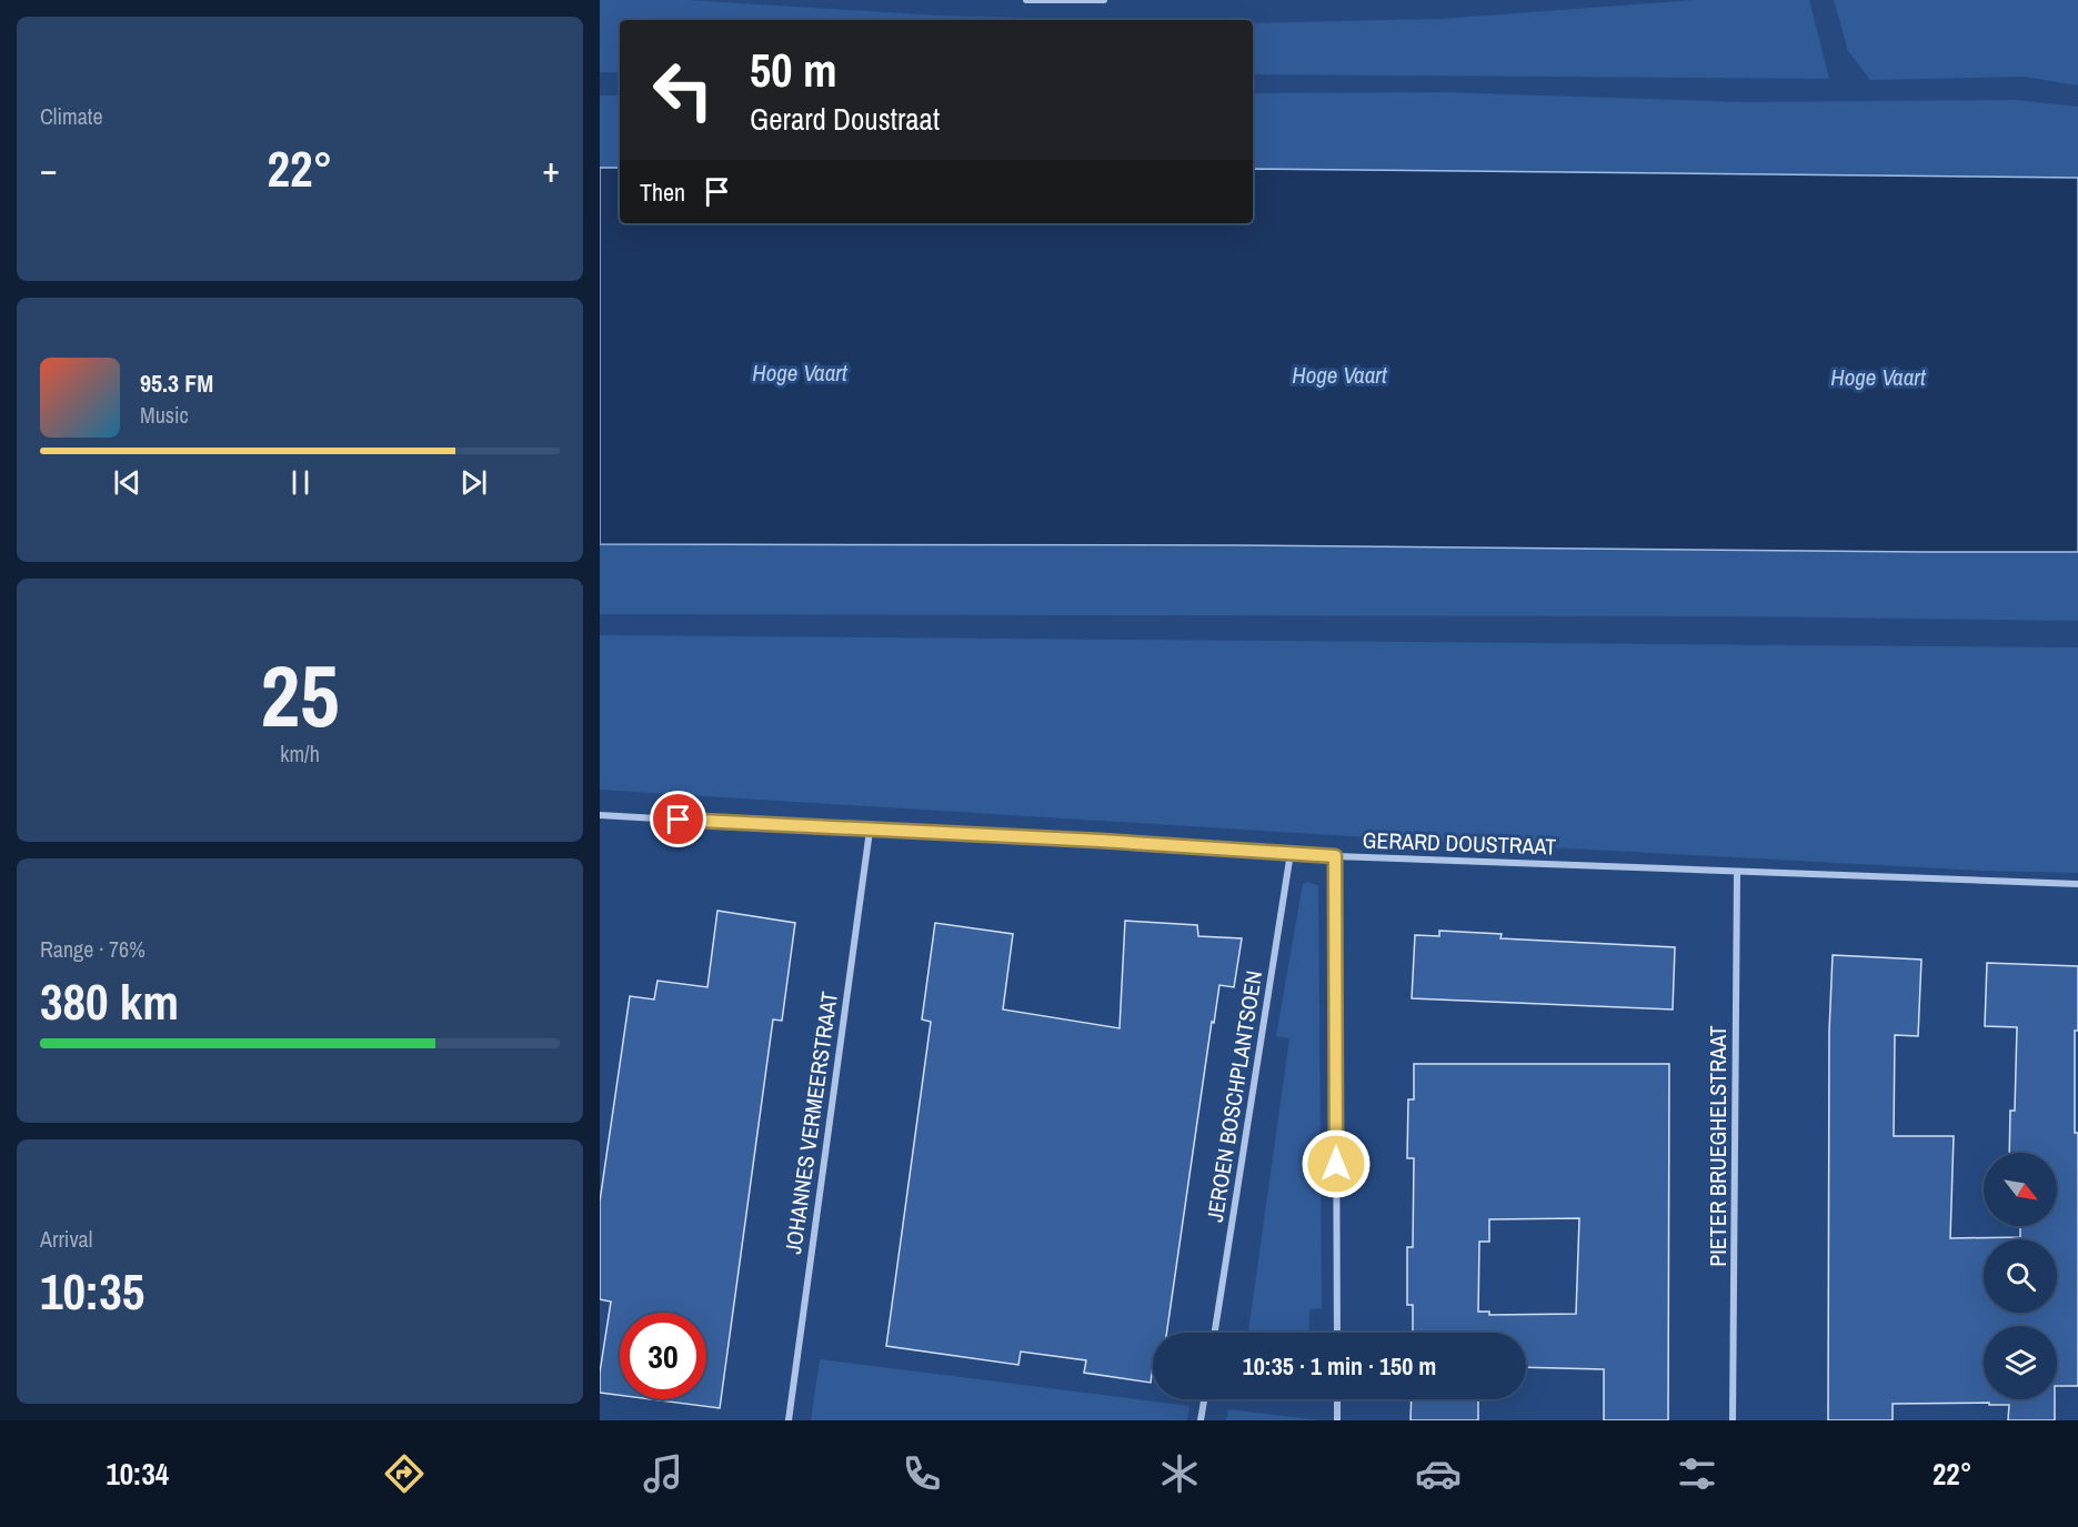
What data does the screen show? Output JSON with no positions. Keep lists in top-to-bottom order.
{
  "streets": {
    "street": [
      "GERARD DOUSTRAAT",
      "JEROEN BOSCHPLANTSOEN",
      "JOHANNES VERMEERSTRAAT",
      "PIETER BRUEGHELSTRAAT"
    ]
  },
  "crossings": [
    ["GERARD DOUSTRAAT", "JEROEN BOSCHPLANTSOEN"],
    ["GERARD DOUSTRAAT", "JOHANNES VERMEERSTRAAT"],
    ["GERARD DOUSTRAAT", "PIETER BRUEGHELSTRAAT"]
  ],
  "water": ["Hoge Vaart"],
  "north": "bottom right",
  "page": {
    "tile": [
      "Climate",
      ["25", "km/h"],
      ["Range · 76%", "380 km"],
      ["Arrival", "10:35"]
    ],
    "turn": ["50 m", "Gerard Doustraat"],
    "heat": ["−", "22°", "+"],
    "then": "Then",
    "song": ["95.3 FM", "Music"],
    "limit": "30",
    "trip": "10:35 · 1 min · 150 m",
    "tabs": ["10:34", "22°"]
  }
}
